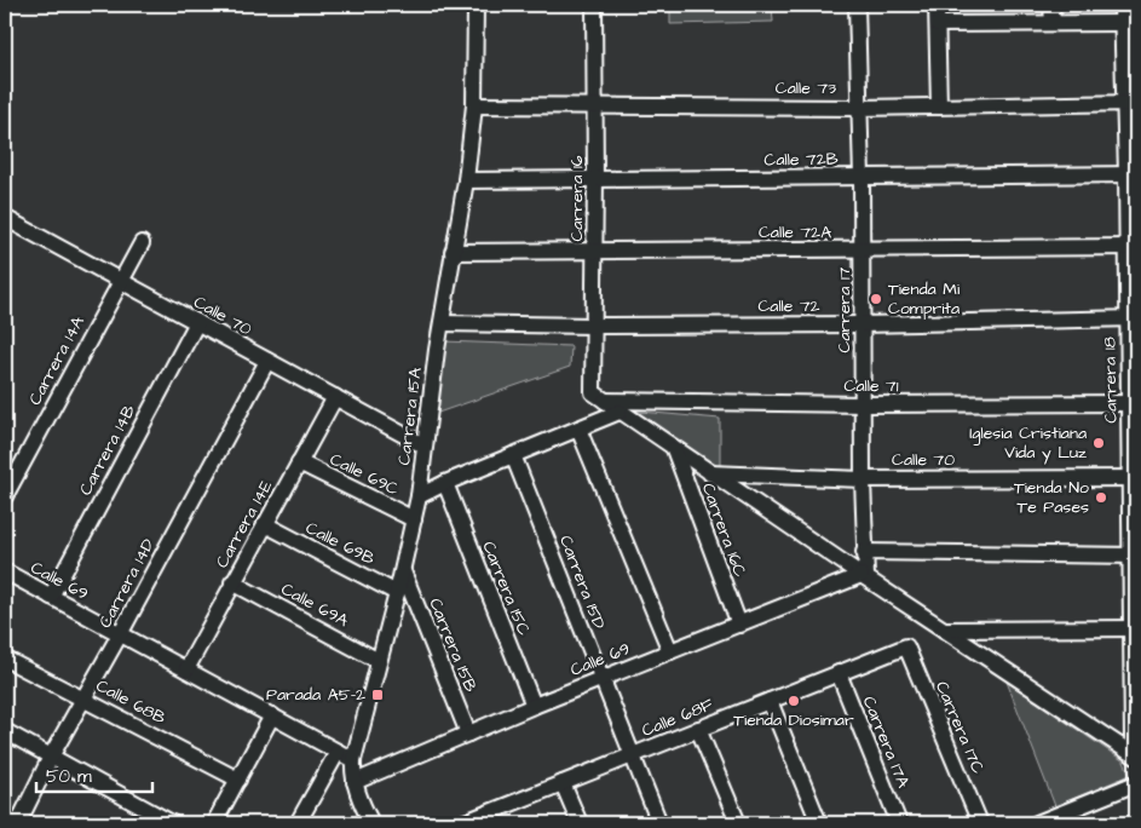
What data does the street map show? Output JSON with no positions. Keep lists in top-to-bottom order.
{
  "streets": {
    "street": [
      "Calle 73",
      "Calle 72B",
      "Carrera 16",
      "Calle 72A",
      "Calle 72",
      "Carrera 17",
      "Calle 70",
      "Carrera 14A",
      "Carrera 18",
      "Calle 71",
      "Carrera 15A",
      "Carrera 14B",
      "Calle 69C",
      "Carrera 14E",
      "Carrera 16C",
      "Calle 69B",
      "Calle 69",
      "Carrera 15D",
      "Carrera 14D",
      "Carrera 15C",
      "Calle 69A",
      "Carrera 15B",
      "Calle 68B",
      "Calle 68F",
      "Carrera 17C",
      "Carrera 17A"
    ]
  },
  "crossings": [
    ["Calle 73", "Carrera 16"],
    ["Calle 73", "Carrera 17"],
    ["Calle 73", "Carrera 18"],
    ["Calle 73", "Carrera 15A"],
    ["Calle 72B", "Carrera 16"],
    ["Calle 72B", "Carrera 17"],
    ["Calle 72B", "Carrera 18"],
    ["Calle 72B", "Carrera 15A"],
    ["Carrera 16", "Calle 72A"],
    ["Carrera 16", "Calle 72"],
    ["Carrera 16", "Calle 71"],
    ["Calle 72A", "Carrera 17"],
    ["Calle 72A", "Carrera 18"],
    ["Calle 72A", "Carrera 15A"],
    ["Calle 72", "Carrera 17"],
    ["Calle 72", "Carrera 18"],
    ["Calle 72", "Carrera 15A"],
    ["Carrera 17", "Calle 70"],
    ["Carrera 17", "Calle 71"],
    ["Carrera 17", "Calle 69"],
    ["Calle 70", "Carrera 14A"],
    ["Calle 70", "Carrera 18"],
    ["Calle 70", "Carrera 15A"],
    ["Calle 70", "Carrera 14B"],
    ["Calle 70", "Carrera 14E"],
    ["Calle 70", "Carrera 14D"],
    ["Carrera 18", "Calle 71"],
    ["Carrera 15A", "Calle 69C"],
    ["Carrera 15A", "Calle 69B"],
    ["Carrera 15A", "Calle 69"],
    ["Carrera 15A", "Calle 69A"],
    ["Carrera 15A", "Carrera 15B"],
    ["Carrera 14B", "Calle 69"],
    ["Calle 69C", "Carrera 14E"],
    ["Carrera 14E", "Calle 69B"],
    ["Carrera 14E", "Calle 69"],
    ["Carrera 14E", "Calle 69A"],
    ["Carrera 16C", "Calle 69"],
    ["Calle 69", "Carrera 15D"],
    ["Calle 69", "Carrera 14D"],
    ["Calle 69", "Carrera 15C"],
    ["Calle 69", "Carrera 15B"],
    ["Carrera 15D", "Calle 68F"],
    ["Carrera 14D", "Calle 68B"],
    ["Calle 68F", "Carrera 17C"],
    ["Calle 68F", "Carrera 17A"]
  ],
  "places": {
    "other": [
      "Tienda Mi Comprita",
      "Iglesia Cristiana Vida y Luz",
      "Tienda No Te Pases",
      "Tienda Diosimar"
    ],
    "transit": ["Parada A5-2"]
  },
  "scale_bar": "50 m"
}
